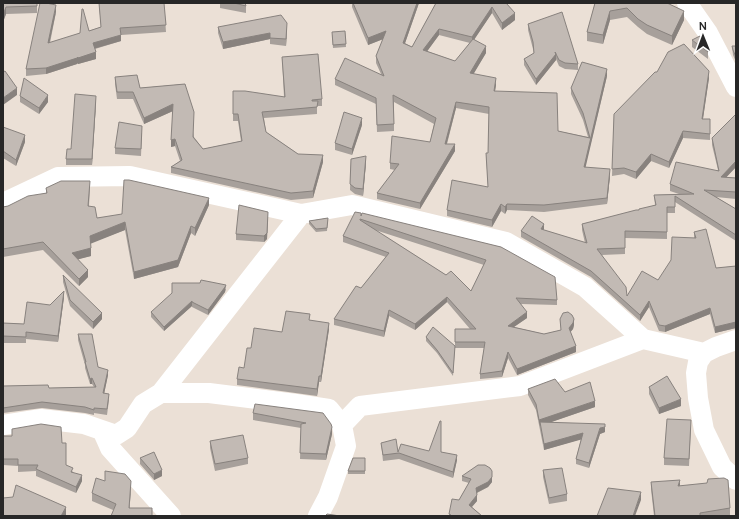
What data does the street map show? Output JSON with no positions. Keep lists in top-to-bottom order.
{
  "north": "top"
}
